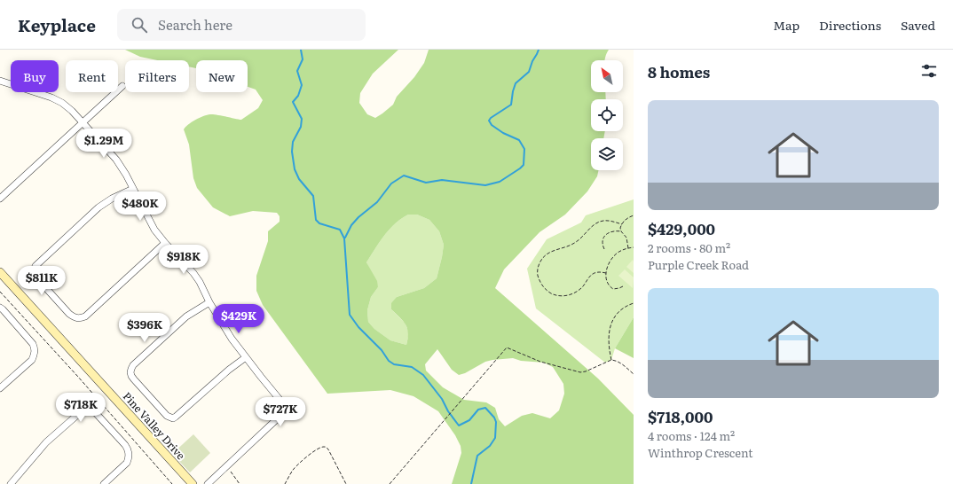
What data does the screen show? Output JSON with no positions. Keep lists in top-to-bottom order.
{
  "streets": {
    "street": ["Pine Valley Drive"]
  },
  "north": "top left",
  "page": {
    "header": "Keyplace",
    "search": "Search here",
    "nav": ["Map", "Directions", "Saved"],
    "heading": "8 homes",
    "chip": [
      "Buy",
      "Rent",
      "Filters",
      "New"
    ],
    "list": [
      {
        "name": "$429,000",
        "note": "2 rooms · 80 m² · Purple Creek Road"
      },
      {
        "name": "$718,000",
        "note": "4 rooms · 124 m² · Winthrop Crescent"
      }
    ],
    "price": [
      "$1.29M",
      "$480K",
      "$918K",
      "$811K",
      "$429K",
      "$396K",
      "$718K",
      "$727K"
    ]
  }
}
